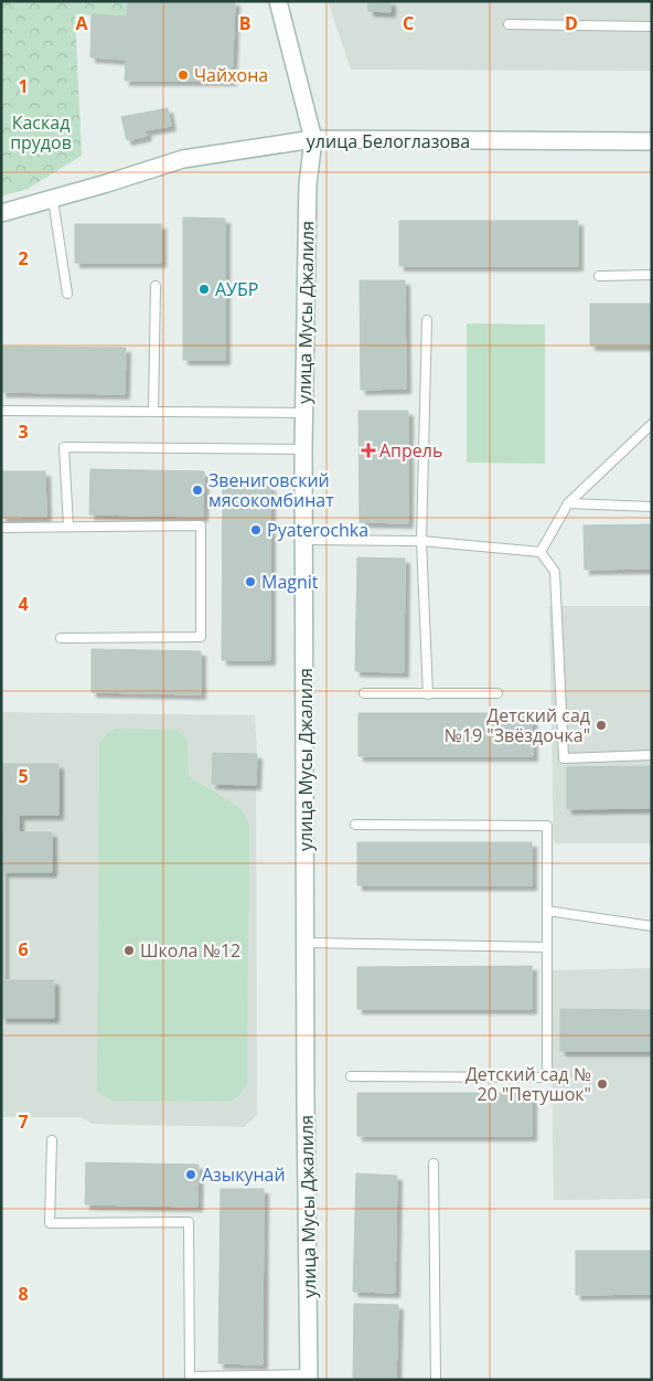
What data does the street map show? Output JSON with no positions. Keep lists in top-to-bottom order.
{
  "streets": {
    "street": ["улица Белоглазова", "улица Мусы Джалиля"]
  },
  "crossings": [
    ["улица Белоглазова", "улица Мусы Джалиля"]
  ],
  "parks": ["Каскад прудов"],
  "places": {
    "other": [
      "Чайхона",
      "АУБР",
      "Звениговский мясокомбинат",
      "Pyaterochka",
      "Magnit",
      "Детский сад №19 \"Звёздочка\"",
      "Школа №12",
      "Детский сад № 20 \"Петушок\"",
      "Азыкунай"
    ],
    "health": ["Апрель"]
  },
  "grid": {
    "columns": [
      "A",
      "B",
      "C",
      "D"
    ],
    "rows": [
      "1",
      "2",
      "3",
      "4",
      "5",
      "6",
      "7",
      "8"
    ]
  }
}
